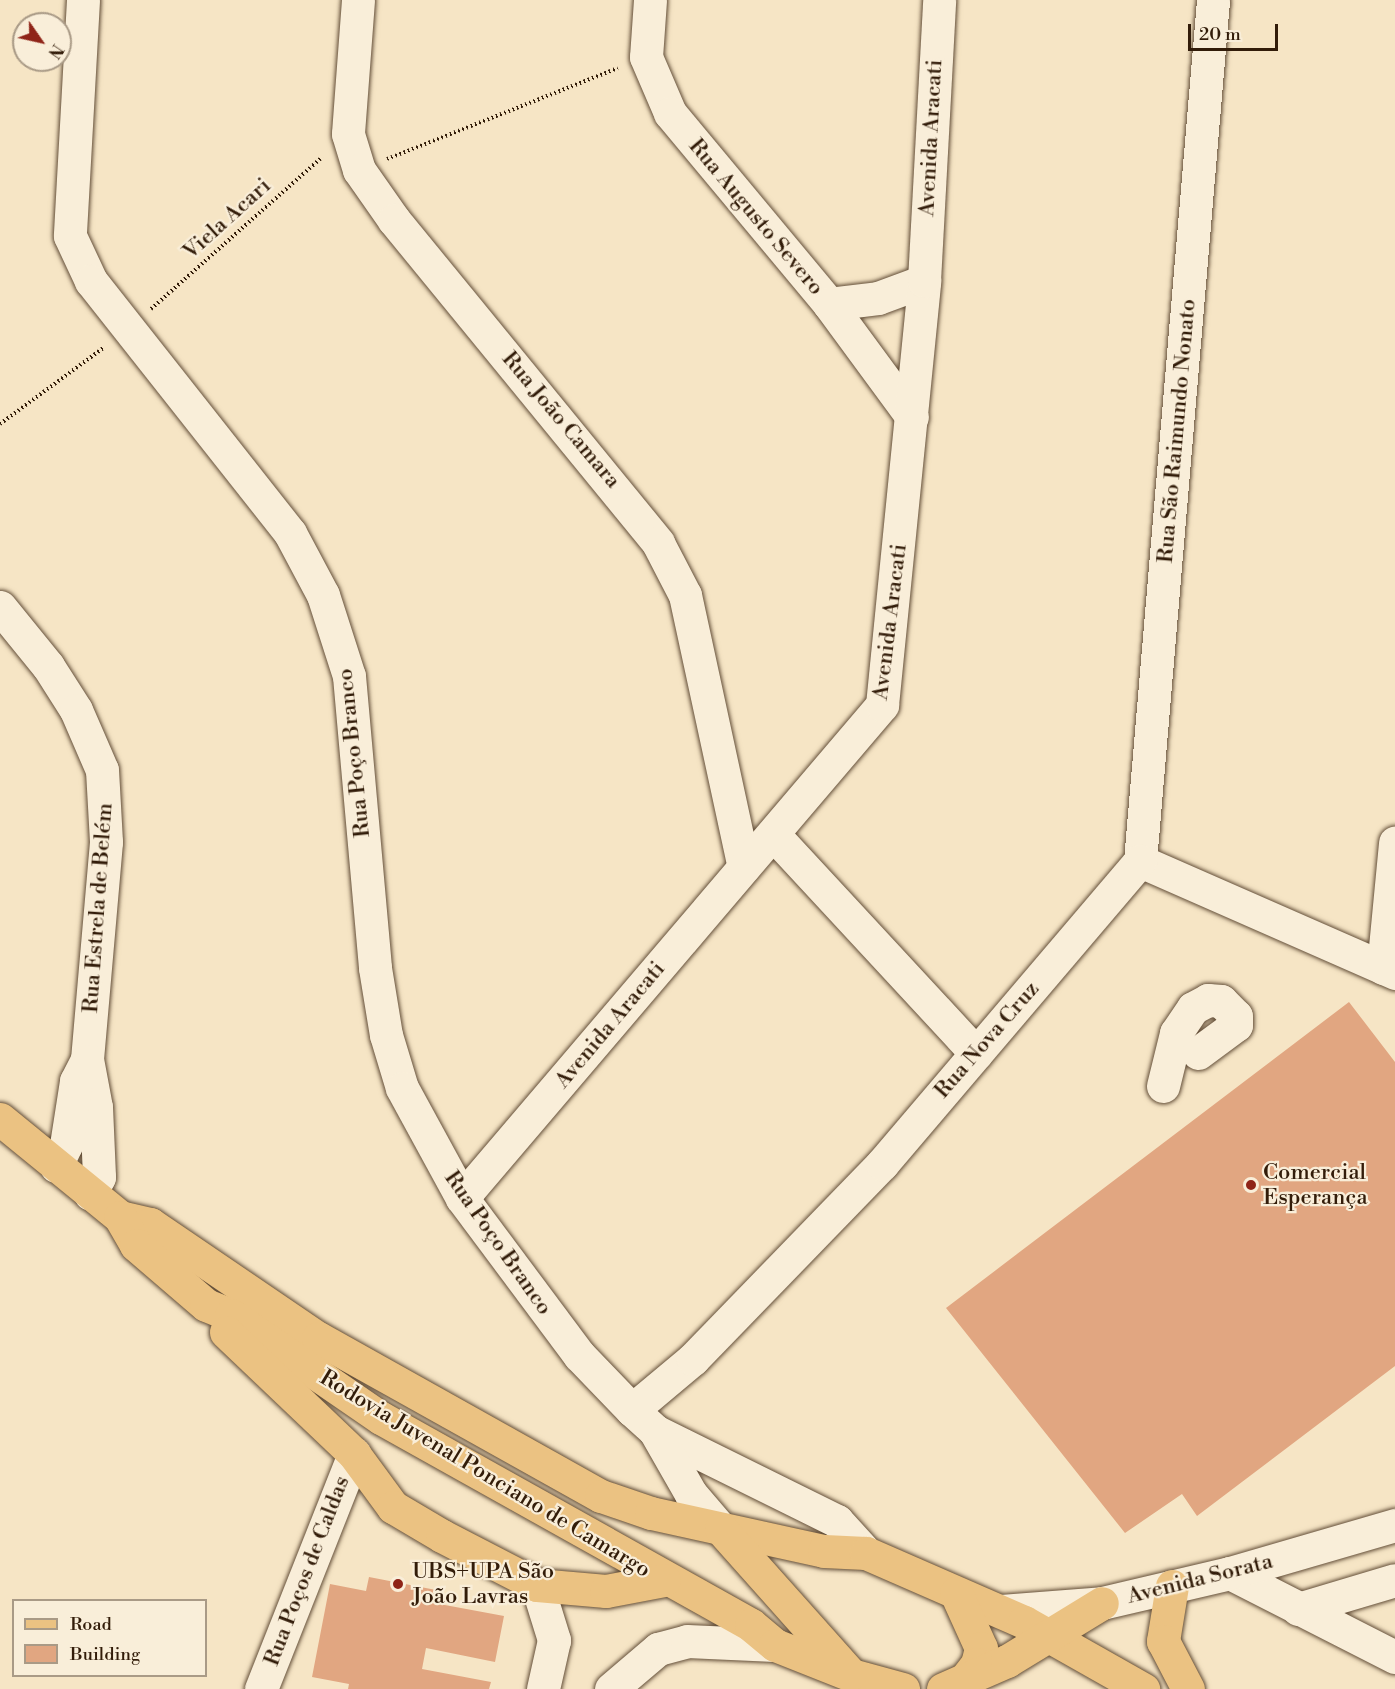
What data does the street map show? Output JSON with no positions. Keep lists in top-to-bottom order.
{
  "streets": {
    "main road": ["Rodovia Juvenal Ponciano de Camargo"],
    "street": [
      "Avenida Aracati",
      "Rua Augusto Severo",
      "Rua João Camara",
      "Rua São Raimundo Nonato",
      "Rua Poço Branco",
      "Rua Estrela de Belém",
      "Rua Nova Cruz",
      "Rua Poços de Caldas",
      "Avenida Sorata"
    ],
    "path": ["Viela Acari"]
  },
  "crossings": [
    ["Avenida Aracati", "Rua Augusto Severo"],
    ["Avenida Aracati", "Rua João Camara"],
    ["Avenida Aracati", "Rua Poço Branco"],
    ["Viela Acari", "Rua João Camara"],
    ["Viela Acari", "Rua Poço Branco"],
    ["Rua São Raimundo Nonato", "Rua Nova Cruz"],
    ["Rua Poço Branco", "Rua Nova Cruz"],
    ["Rua Poço Branco", "Rodovia Juvenal Ponciano de Camargo"],
    ["Rodovia Juvenal Ponciano de Camargo", "Avenida Sorata"]
  ],
  "places": ["Comercial Esperança", "UBS+UPA São João Lavras"],
  "legend": ["Road", "Building"],
  "scale_bar": "20 m",
  "north": "bottom right"
}
